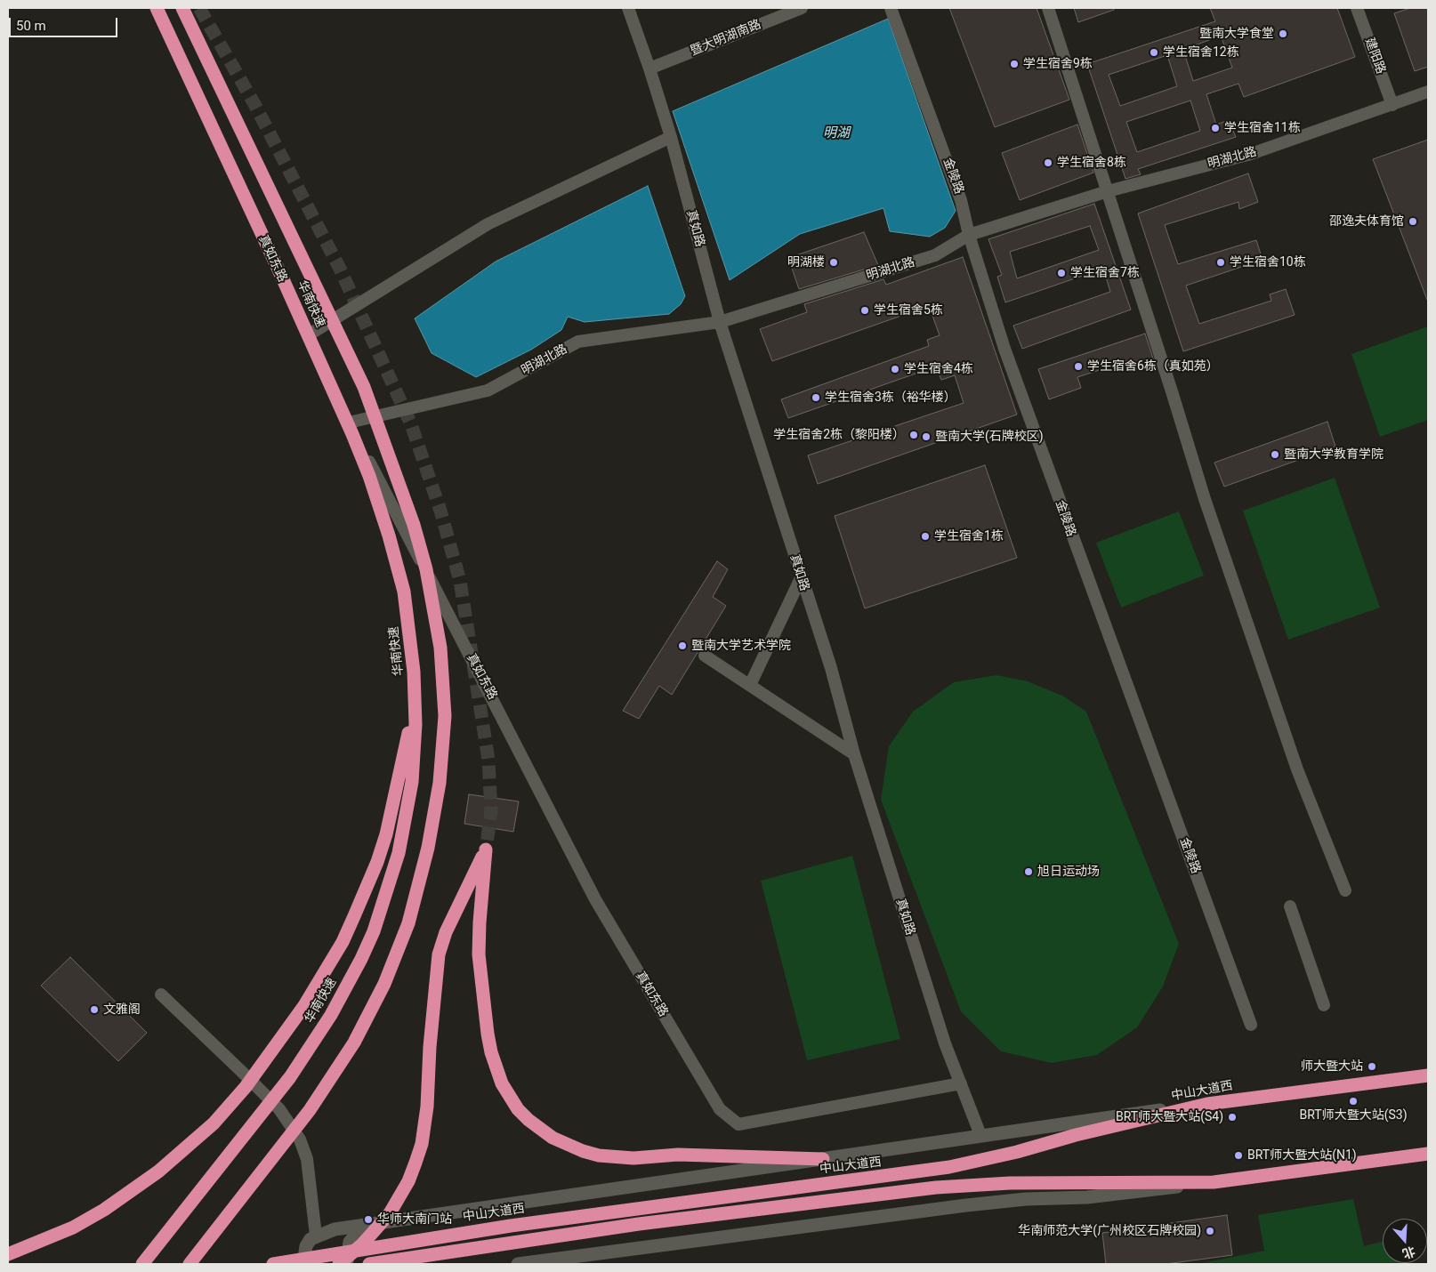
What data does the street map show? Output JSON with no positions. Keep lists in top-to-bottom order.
{
  "streets": {
    "highway": ["华南快速", "中山大道西"],
    "street": [
      "暨大明湖南路",
      "建阳路",
      "明湖北路",
      "金陵路",
      "真如路",
      "真如东路"
    ]
  },
  "crossings": [
    ["暨大明湖南路", "真如路"],
    ["建阳路", "明湖北路"],
    ["明湖北路", "金陵路"],
    ["明湖北路", "真如路"],
    ["明湖北路", "真如东路"],
    ["真如路", "真如东路"],
    ["真如东路", "华南快速"]
  ],
  "water": ["明湖"],
  "places": [
    "暨南大学食堂",
    "学生宿舍12栋",
    "学生宿舍9栋",
    "学生宿舍11栋",
    "学生宿舍8栋",
    "邵逸夫体育馆",
    "明湖楼",
    "学生宿舍10栋",
    "学生宿舍7栋",
    "学生宿舍5栋",
    "学生宿舍6栋（真如苑）",
    "学生宿舍4栋",
    "学生宿舍3栋（裕华楼）",
    "学生宿舍2栋（黎阳楼）",
    "暨南大学(石牌校区)",
    "暨南大学教育学院",
    "学生宿舍1栋",
    "暨南大学艺术学院",
    "旭日运动场",
    "文雅阁",
    "师大暨大站",
    "BRT师大暨大站(S3)",
    "BRT师大暨大站(S4)",
    "BRT师大暨大站(N1)",
    "华师大南门站",
    "华南师范大学(广州校区石牌校园)"
  ],
  "scale_bar": "50 m",
  "north": "bottom"
}
